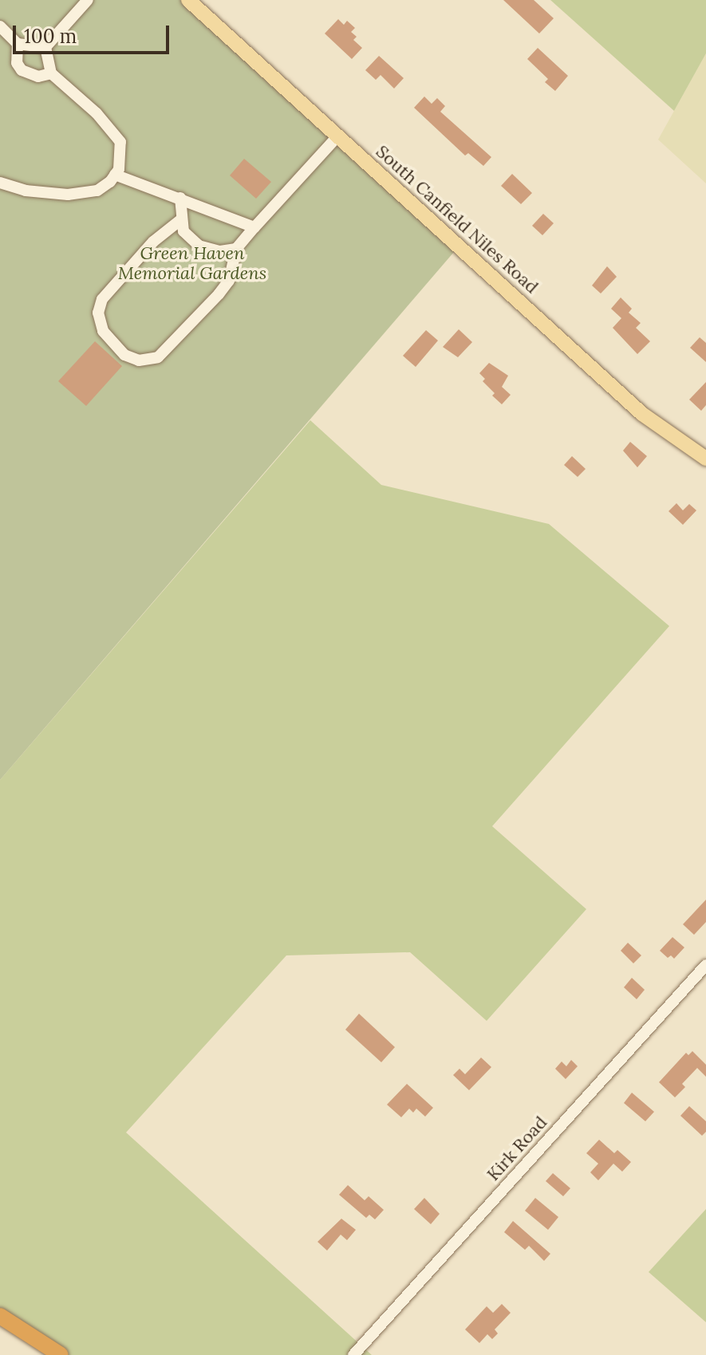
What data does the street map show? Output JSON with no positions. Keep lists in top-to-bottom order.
{
  "streets": {
    "main road": ["South Canfield Niles Road"],
    "street": ["Kirk Road"]
  },
  "parks": ["Green Haven Memorial Gardens"],
  "scale_bar": "100 m"
}
